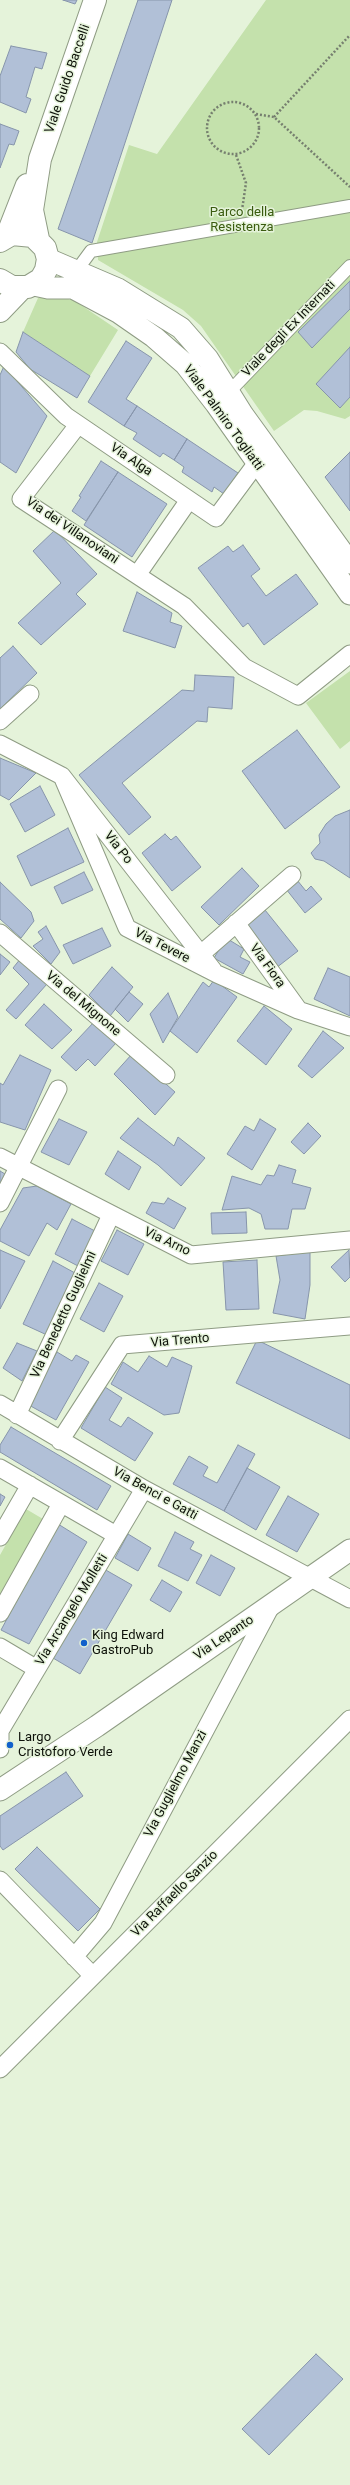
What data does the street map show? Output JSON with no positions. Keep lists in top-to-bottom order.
{
  "streets": {
    "main road": ["Viale Guido Baccelli"],
    "street": [
      "Viale degli Ex Internati",
      "Viale Palmiro Togliatti",
      "Via Alga",
      "Via dei Villanoviani",
      "Via Po",
      "Via Tevere",
      "Via Fiora",
      "Via del Mignone",
      "Via Arno",
      "Via Benedetto Guglielmi",
      "Via Trento",
      "Via Benci e Gatti",
      "Via Arcangelo Molletti",
      "Via Lepanto",
      "Via Guglielmo Manzi",
      "Via Raffaello Sanzio"
    ]
  },
  "crossings": [
    ["Viale Guido Baccelli", "Viale Palmiro Togliatti"],
    ["Viale degli Ex Internati", "Viale Palmiro Togliatti"],
    ["Viale Palmiro Togliatti", "Via Alga"],
    ["Via Alga", "Via dei Villanoviani"],
    ["Via Po", "Via Tevere"],
    ["Via Tevere", "Via Fiora"],
    ["Via Arno", "Via Benedetto Guglielmi"],
    ["Via Benedetto Guglielmi", "Via Benci e Gatti"],
    ["Via Trento", "Via Benci e Gatti"],
    ["Via Benci e Gatti", "Via Arcangelo Molletti"],
    ["Via Benci e Gatti", "Via Lepanto"],
    ["Via Lepanto", "Via Guglielmo Manzi"]
  ],
  "parks": ["Parco della Resistenza"],
  "places": ["King Edward GastroPub", "Largo Cristoforo Verde"]
}
